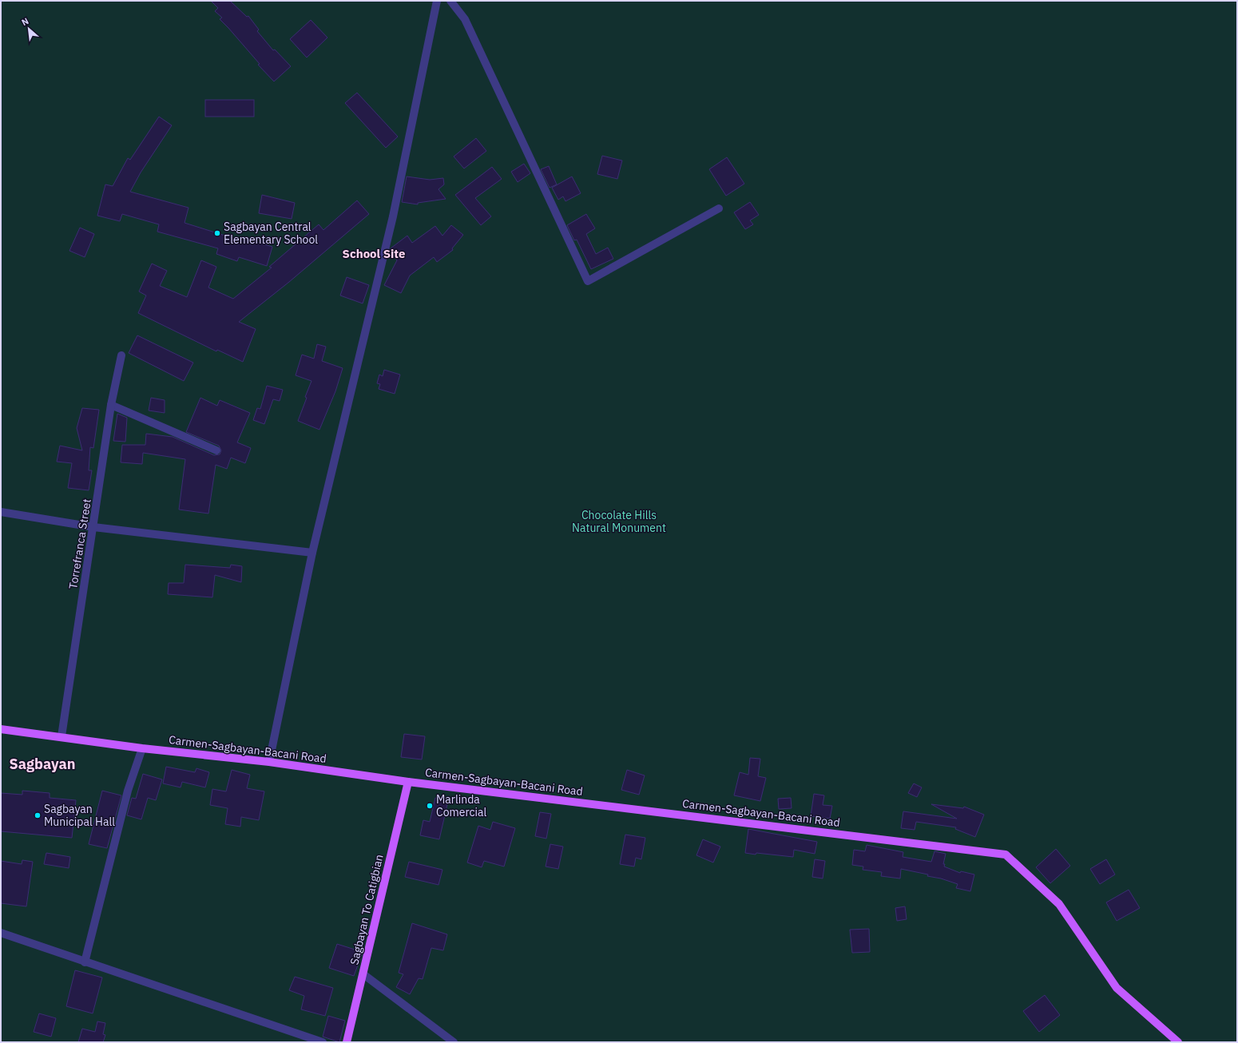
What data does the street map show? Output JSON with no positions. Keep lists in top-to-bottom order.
{
  "streets": {
    "main road": ["Carmen-Sagbayan-Bacani Road", "Sagbayan To Catigbian"],
    "street": ["Torrefranca Street"]
  },
  "crossings": [
    ["Torrefranca Street", "Carmen-Sagbayan-Bacani Road"],
    ["Carmen-Sagbayan-Bacani Road", "Sagbayan To Catigbian"]
  ],
  "districts": ["School Site", "Sagbayan"],
  "parks": ["Chocolate Hills Natural Monument"],
  "places": ["Sagbayan Central Elementary School", "Marlinda Comercial", "Sagbayan Municipal Hall"],
  "north": "top left"
}
